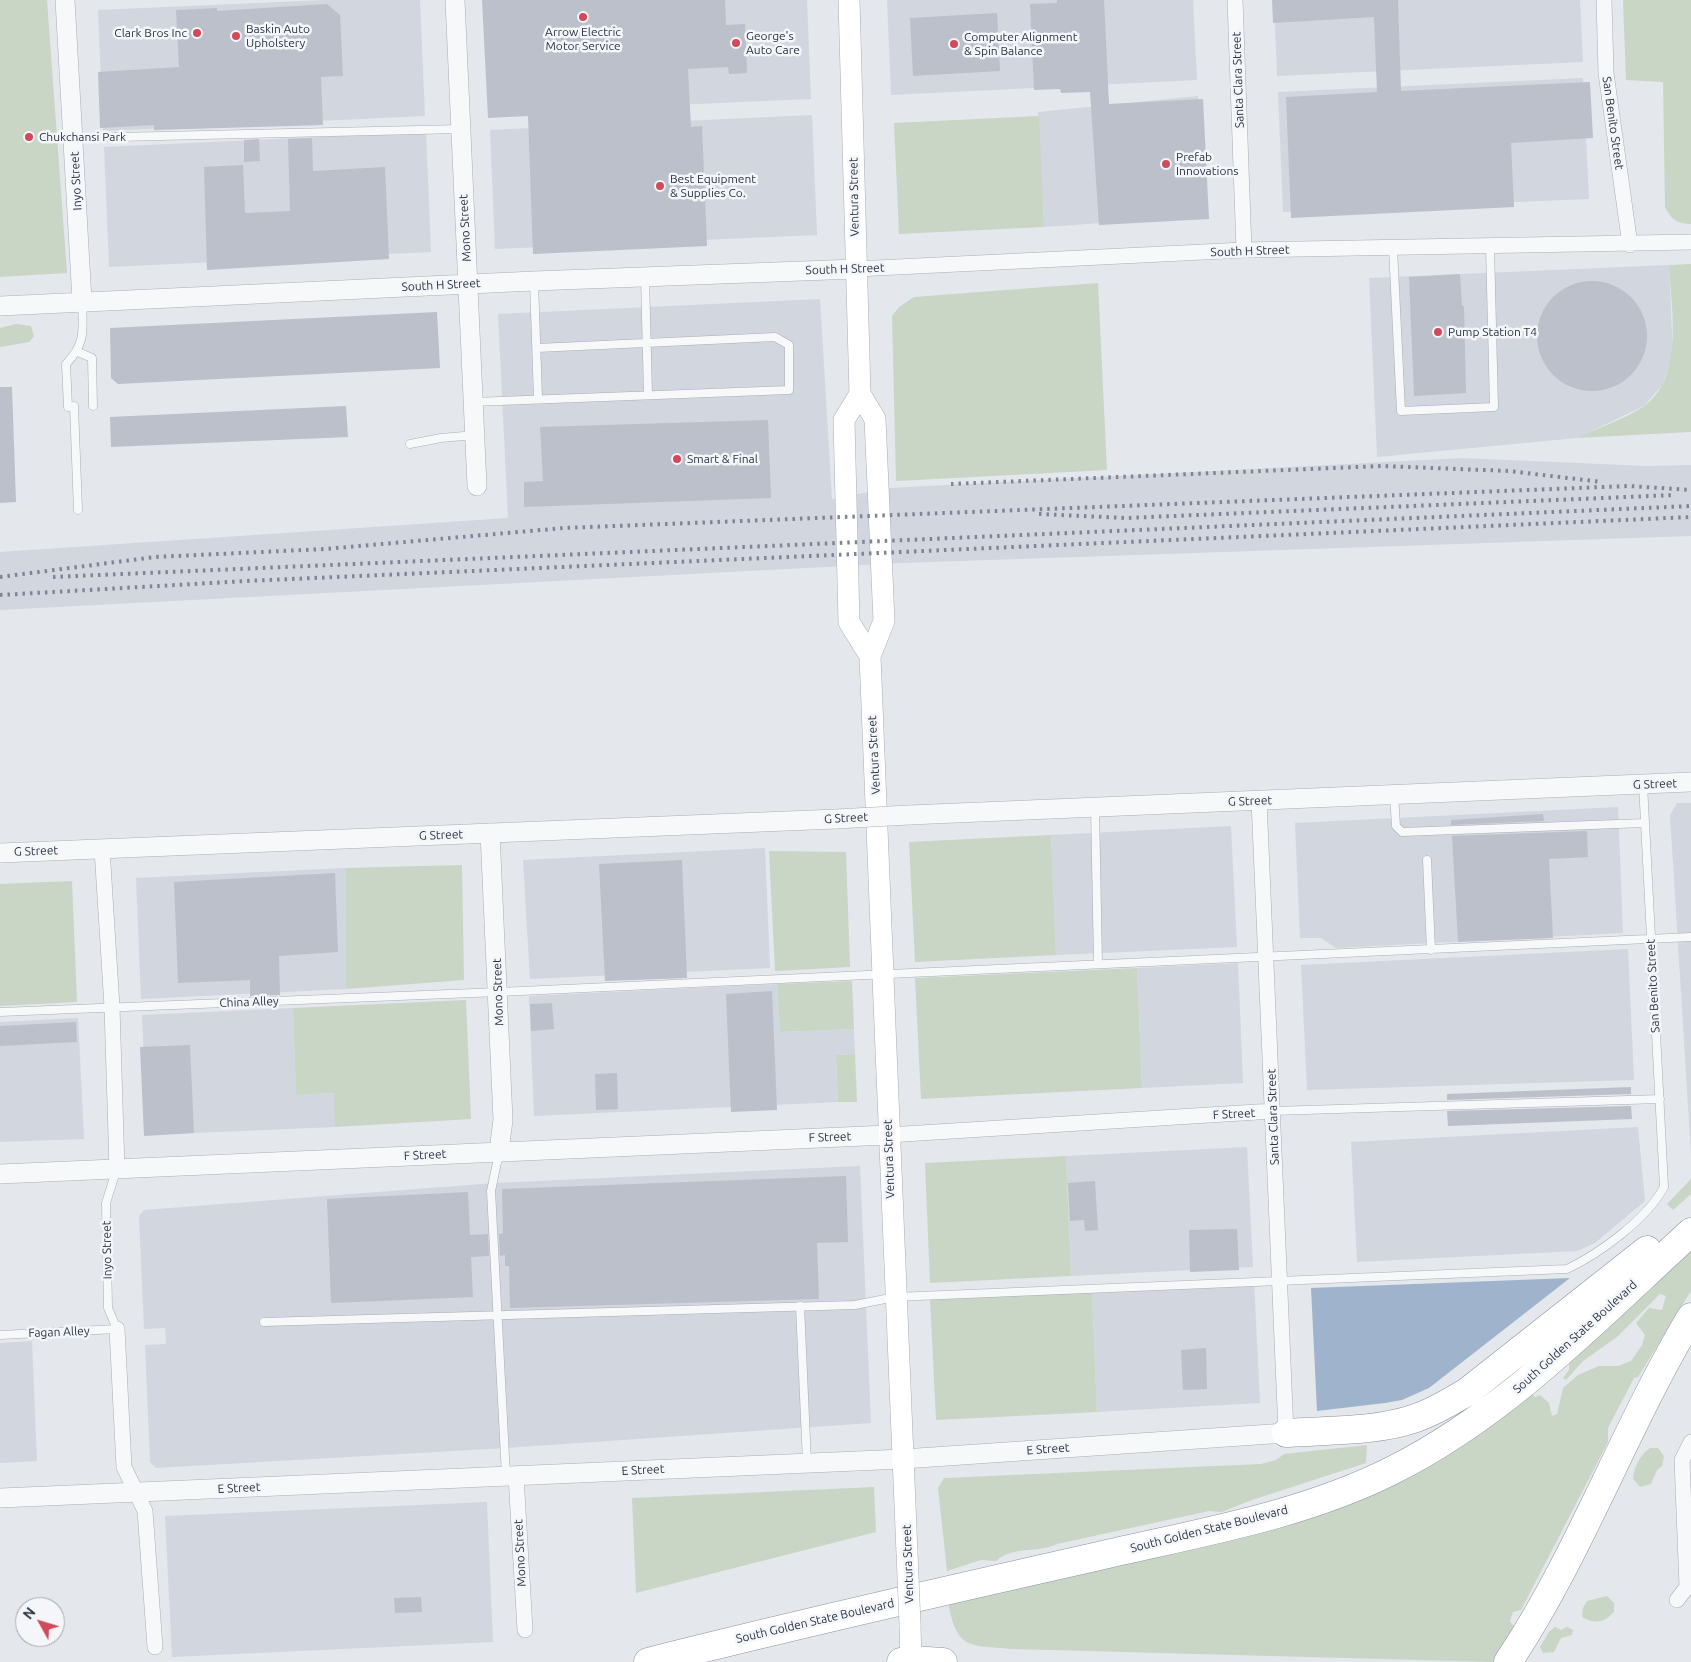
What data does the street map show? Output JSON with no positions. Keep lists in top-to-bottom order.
{
  "streets": {
    "highway": ["South Golden State Boulevard"],
    "main road": ["Ventura Street"],
    "street": [
      "Santa Clara Street",
      "San Benito Street",
      "Inyo Street",
      "Mono Street",
      "South H Street",
      "G Street",
      "F Street",
      "E Street"
    ],
    "lane": ["China Alley", "Fagan Alley"]
  },
  "crossings": [
    ["Santa Clara Street", "San Benito Street"],
    ["Santa Clara Street", "South H Street"],
    ["Santa Clara Street", "G Street"],
    ["Santa Clara Street", "China Alley"],
    ["Santa Clara Street", "F Street"],
    ["Santa Clara Street", "E Street"],
    ["San Benito Street", "South H Street"],
    ["San Benito Street", "G Street"],
    ["San Benito Street", "China Alley"],
    ["San Benito Street", "F Street"],
    ["Inyo Street", "South H Street"],
    ["Inyo Street", "G Street"],
    ["Inyo Street", "China Alley"],
    ["Inyo Street", "F Street"],
    ["Inyo Street", "Fagan Alley"],
    ["Inyo Street", "E Street"],
    ["Ventura Street", "South H Street"],
    ["Ventura Street", "China Alley"],
    ["Ventura Street", "F Street"],
    ["Ventura Street", "E Street"],
    ["Mono Street", "South H Street"],
    ["Mono Street", "G Street"],
    ["Mono Street", "China Alley"],
    ["Mono Street", "F Street"],
    ["Mono Street", "E Street"]
  ],
  "places": [
    "Arrow Electric Motor Service",
    "Clark Bros Inc",
    "Baskin Auto Upholstery",
    "George's Auto Care",
    "Computer Alignment & Spin Balance",
    "Chukchansi Park",
    "Prefab Innovations",
    "Best Equipment & Supplies Co.",
    "Pump Station T4",
    "Smart & Final"
  ],
  "north": "top left"
}
